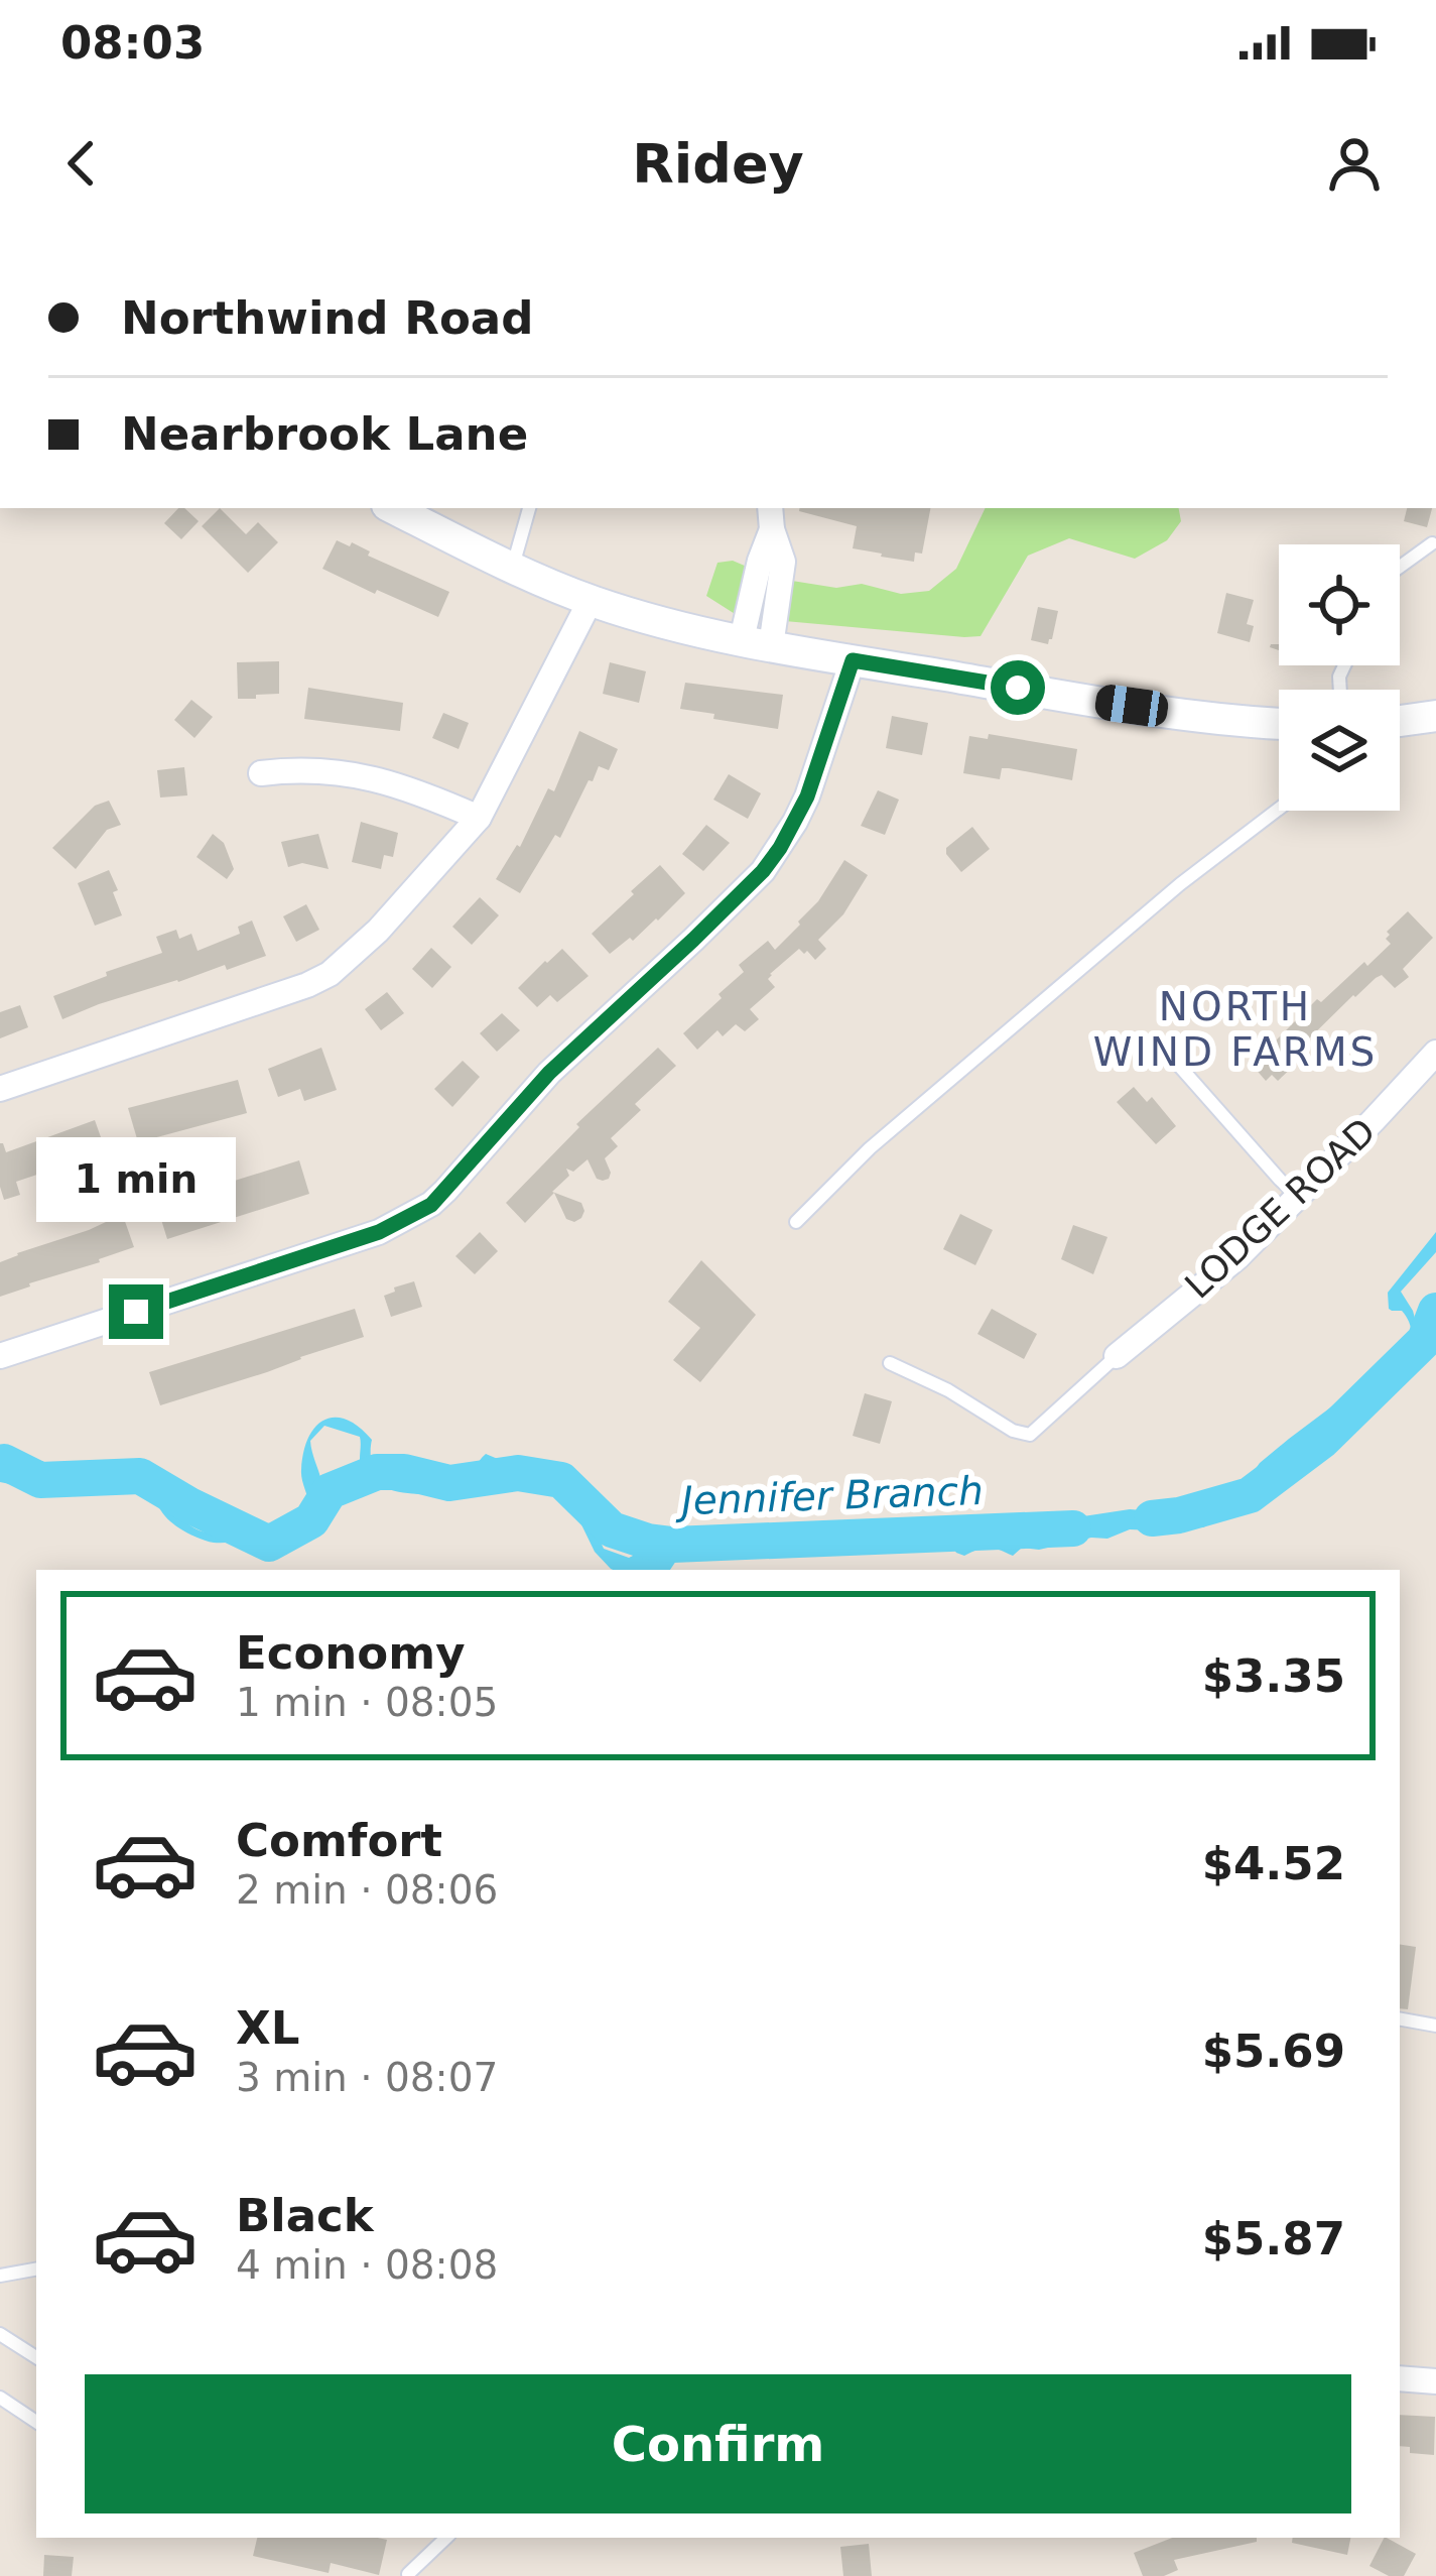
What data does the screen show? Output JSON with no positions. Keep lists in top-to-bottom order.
{
  "streets": {
    "street": ["LODGE ROAD"]
  },
  "districts": ["NORTH WIND FARMS"],
  "water": ["Jennifer Branch"],
  "page": {
    "status": "08:03",
    "header": "Ridey",
    "banner": ["Northwind Road", "Nearbrook Lane"],
    "bubble": "1 min",
    "list": [
      {
        "name": "Economy",
        "note": "1 min · 08:05",
        "value": "$3.35"
      },
      {
        "name": "Comfort",
        "note": "2 min · 08:06",
        "value": "$4.52"
      },
      {
        "name": "XL",
        "note": "3 min · 08:07",
        "value": "$5.69"
      },
      {
        "name": "Black",
        "note": "4 min · 08:08",
        "value": "$5.87"
      }
    ],
    "buttons": "Confirm"
  }
}
